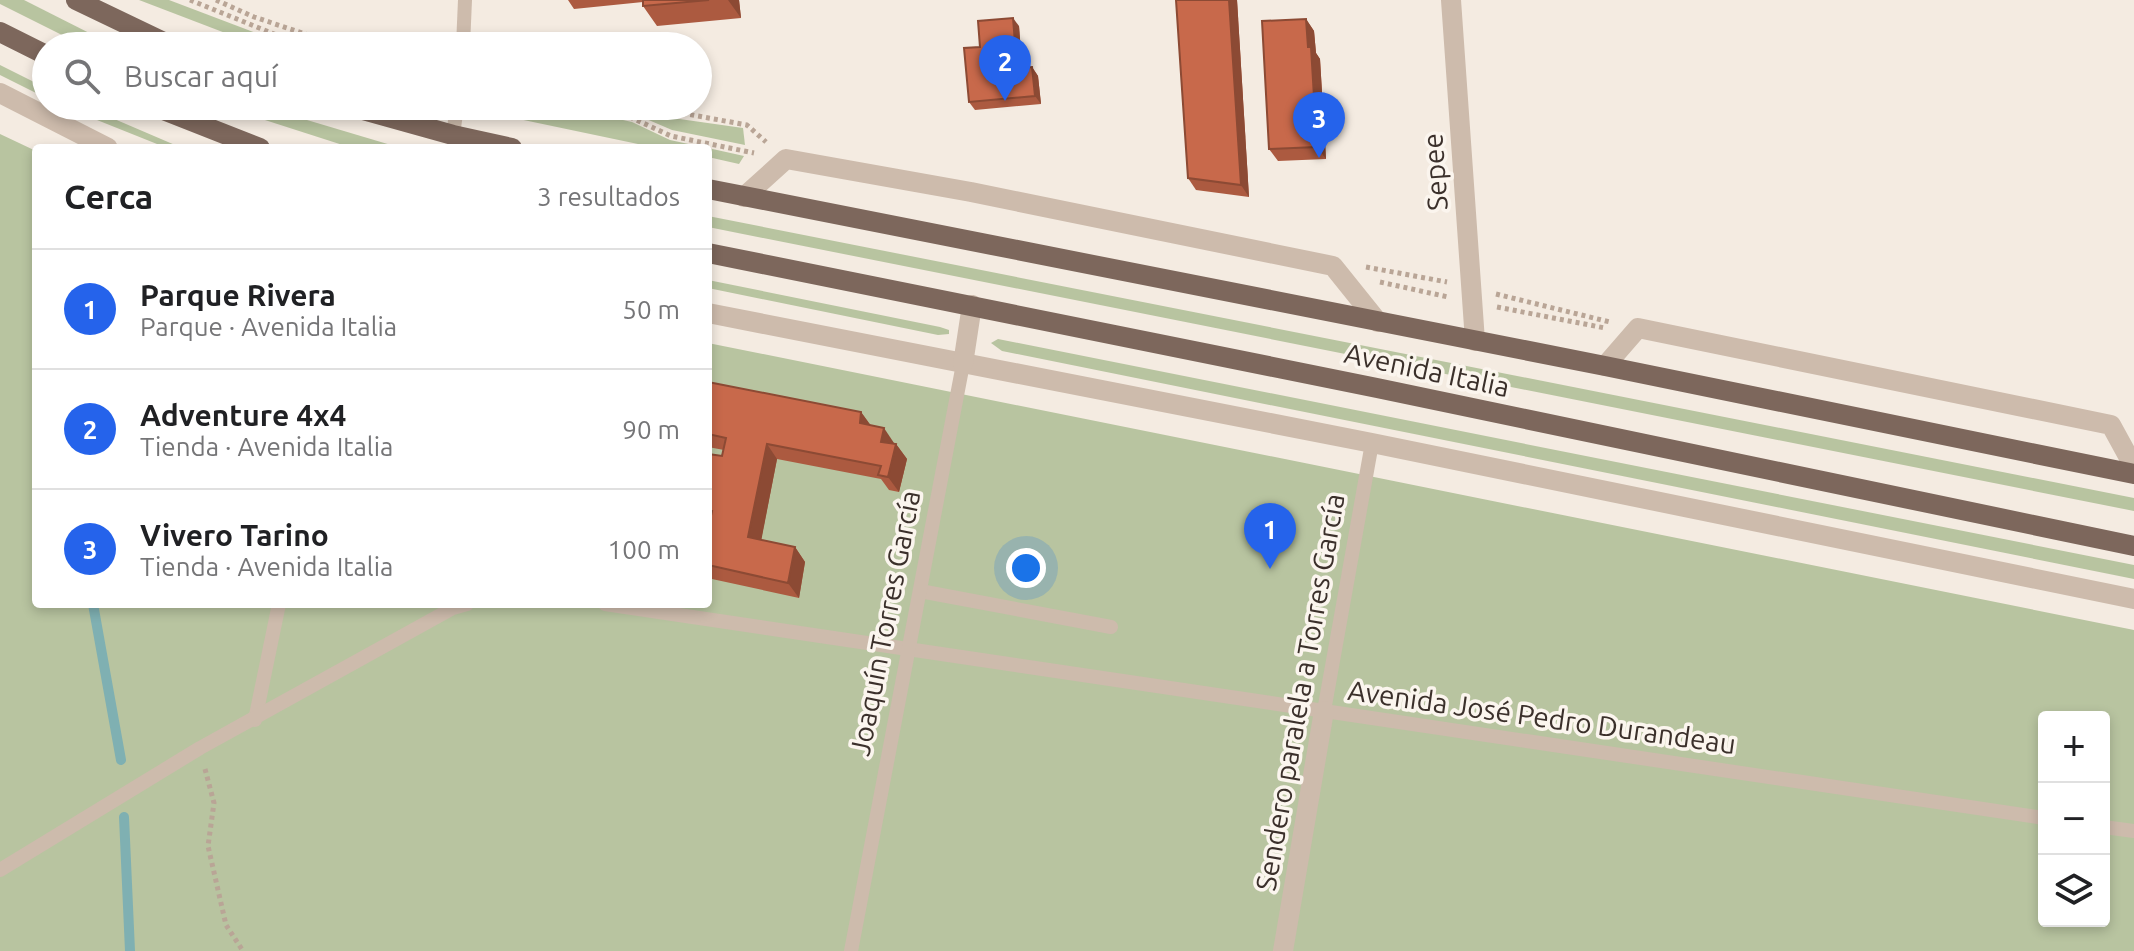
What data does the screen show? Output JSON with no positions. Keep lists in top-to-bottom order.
{
  "streets": {
    "main road": ["Avenida Italia"],
    "street": ["Sepee", "Joaquín Torres García", "Sendero paralela a Torres García"],
    "lane": ["Avenida José Pedro Durandeau"]
  },
  "crossings": [
    ["Sepee", "Avenida Italia"],
    ["Avenida Italia", "Joaquín Torres García"],
    ["Joaquín Torres García", "Avenida José Pedro Durandeau"],
    ["Sendero paralela a Torres García", "Avenida José Pedro Durandeau"]
  ],
  "page": {
    "search": "Buscar aquí",
    "pins": ["2", "3", "1"],
    "heading": ["Cerca", "3 resultados"],
    "list": [
      {
        "mark": "1",
        "name": "Parque Rivera",
        "note": "Parque · Avenida Italia",
        "value": "50 m"
      },
      {
        "mark": "2",
        "name": "Adventure 4x4",
        "note": "Tienda · Avenida Italia",
        "value": "90 m"
      },
      {
        "mark": "3",
        "name": "Vivero Tarino",
        "note": "Tienda · Avenida Italia",
        "value": "100 m"
      }
    ],
    "map_buttons": ["+", "−"]
  }
}
